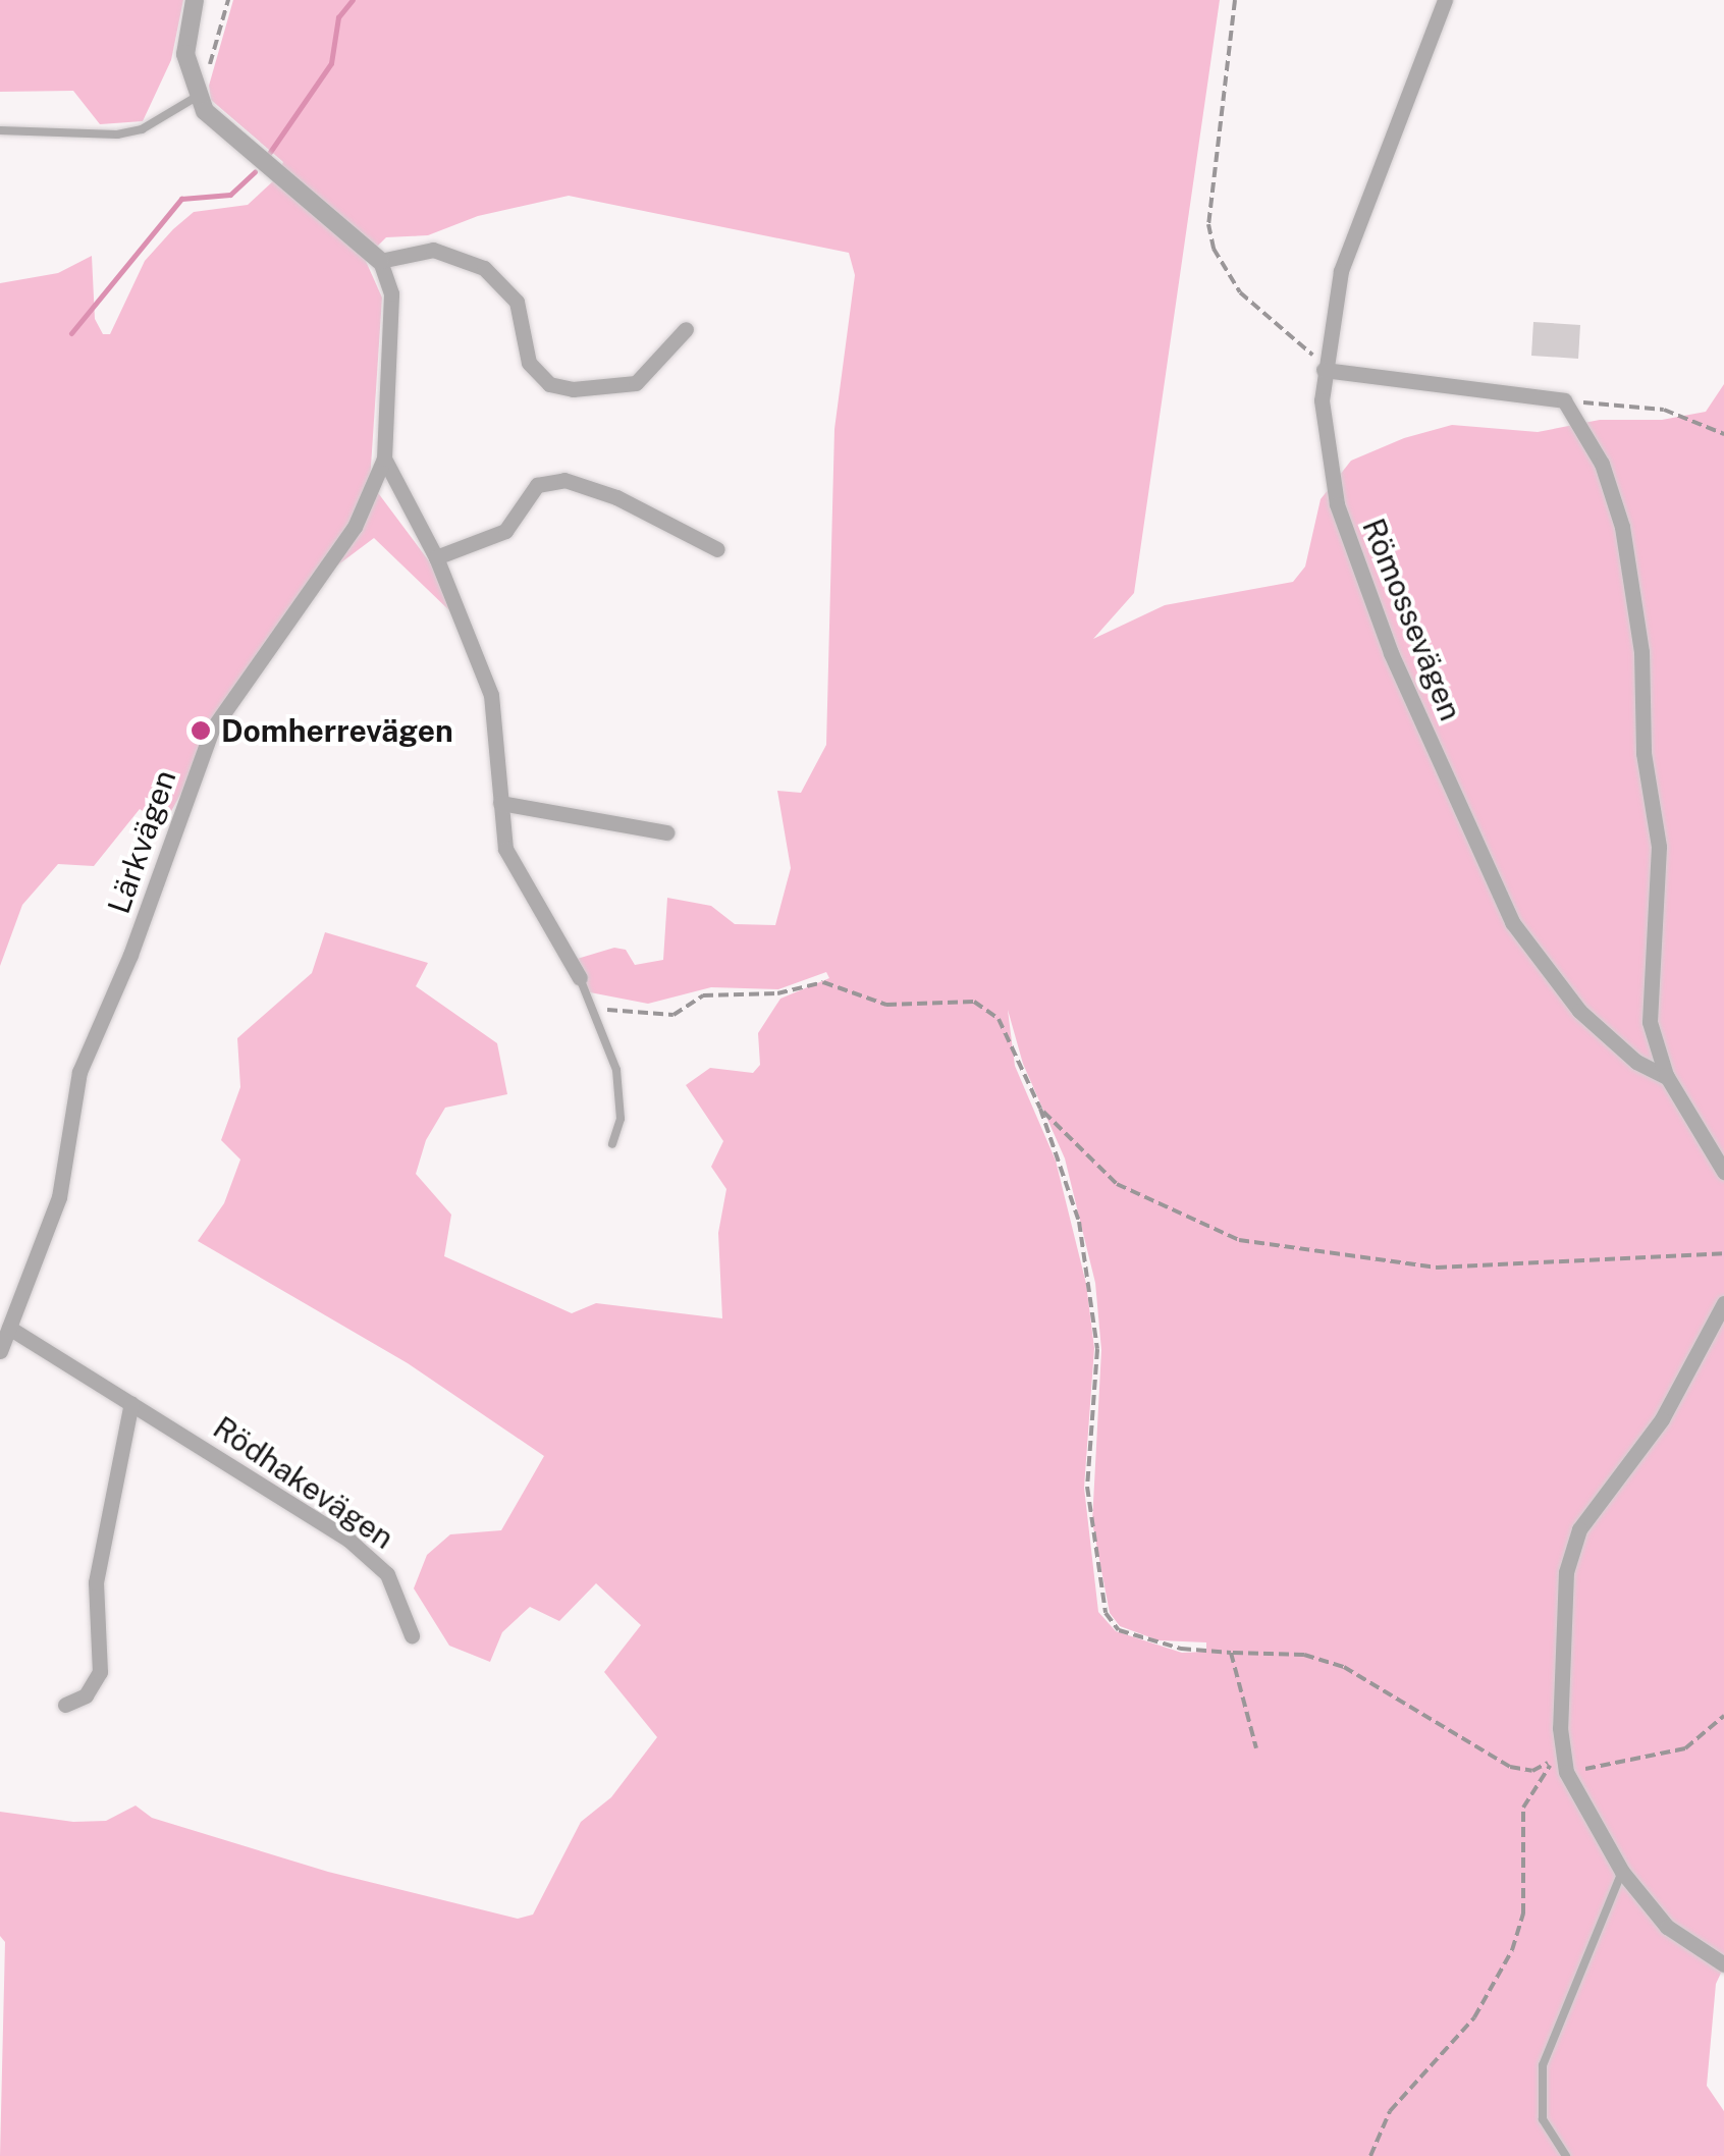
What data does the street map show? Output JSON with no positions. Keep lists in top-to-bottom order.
{
  "streets": {
    "street": ["Römossevägen", "Lärkvägen", "Rödhakevägen"]
  },
  "crossings": [
    ["Lärkvägen", "Rödhakevägen"]
  ],
  "places": ["Domherrevägen"]
}
